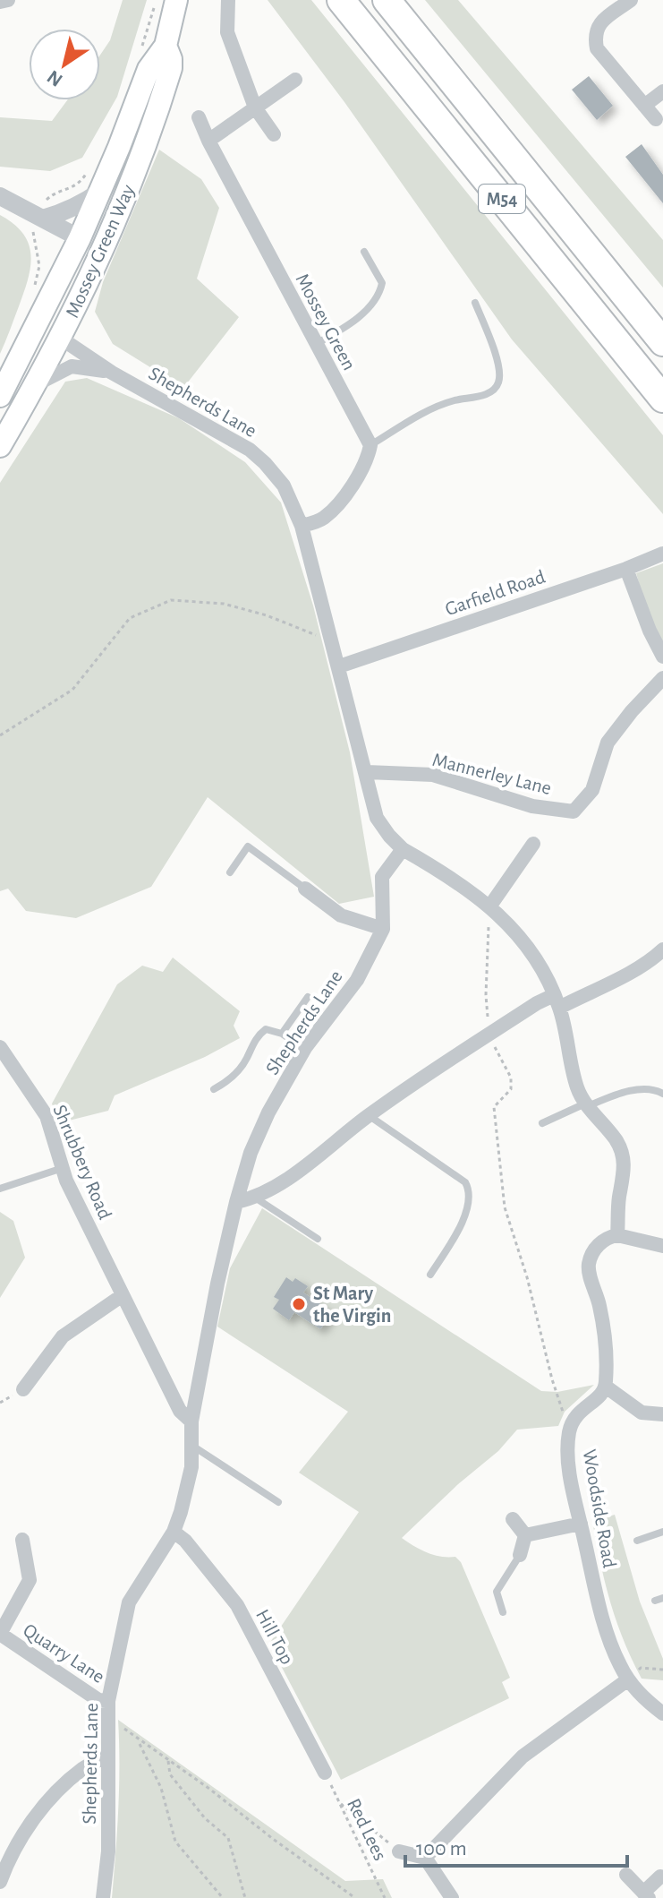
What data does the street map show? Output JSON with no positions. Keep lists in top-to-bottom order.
{
  "streets": {
    "highway": ["M54"],
    "main road": ["Mossey Green Way"],
    "street": [
      "Mossey Green",
      "Shepherds Lane",
      "Garfield Road",
      "Mannerley Lane",
      "Shrubbery Road",
      "Woodside Road",
      "Hill Top",
      "Quarry Lane"
    ],
    "path": ["Red Lees"]
  },
  "crossings": [
    ["Mossey Green Way", "Shepherds Lane"],
    ["Shepherds Lane", "Garfield Road"],
    ["Shepherds Lane", "Mannerley Lane"],
    ["Shepherds Lane", "Shrubbery Road"],
    ["Shepherds Lane", "Hill Top"],
    ["Shepherds Lane", "Quarry Lane"],
    ["Hill Top", "Red Lees"]
  ],
  "places": ["St Mary the Virgin"],
  "scale_bar": "100 m",
  "north": "bottom left"
}
